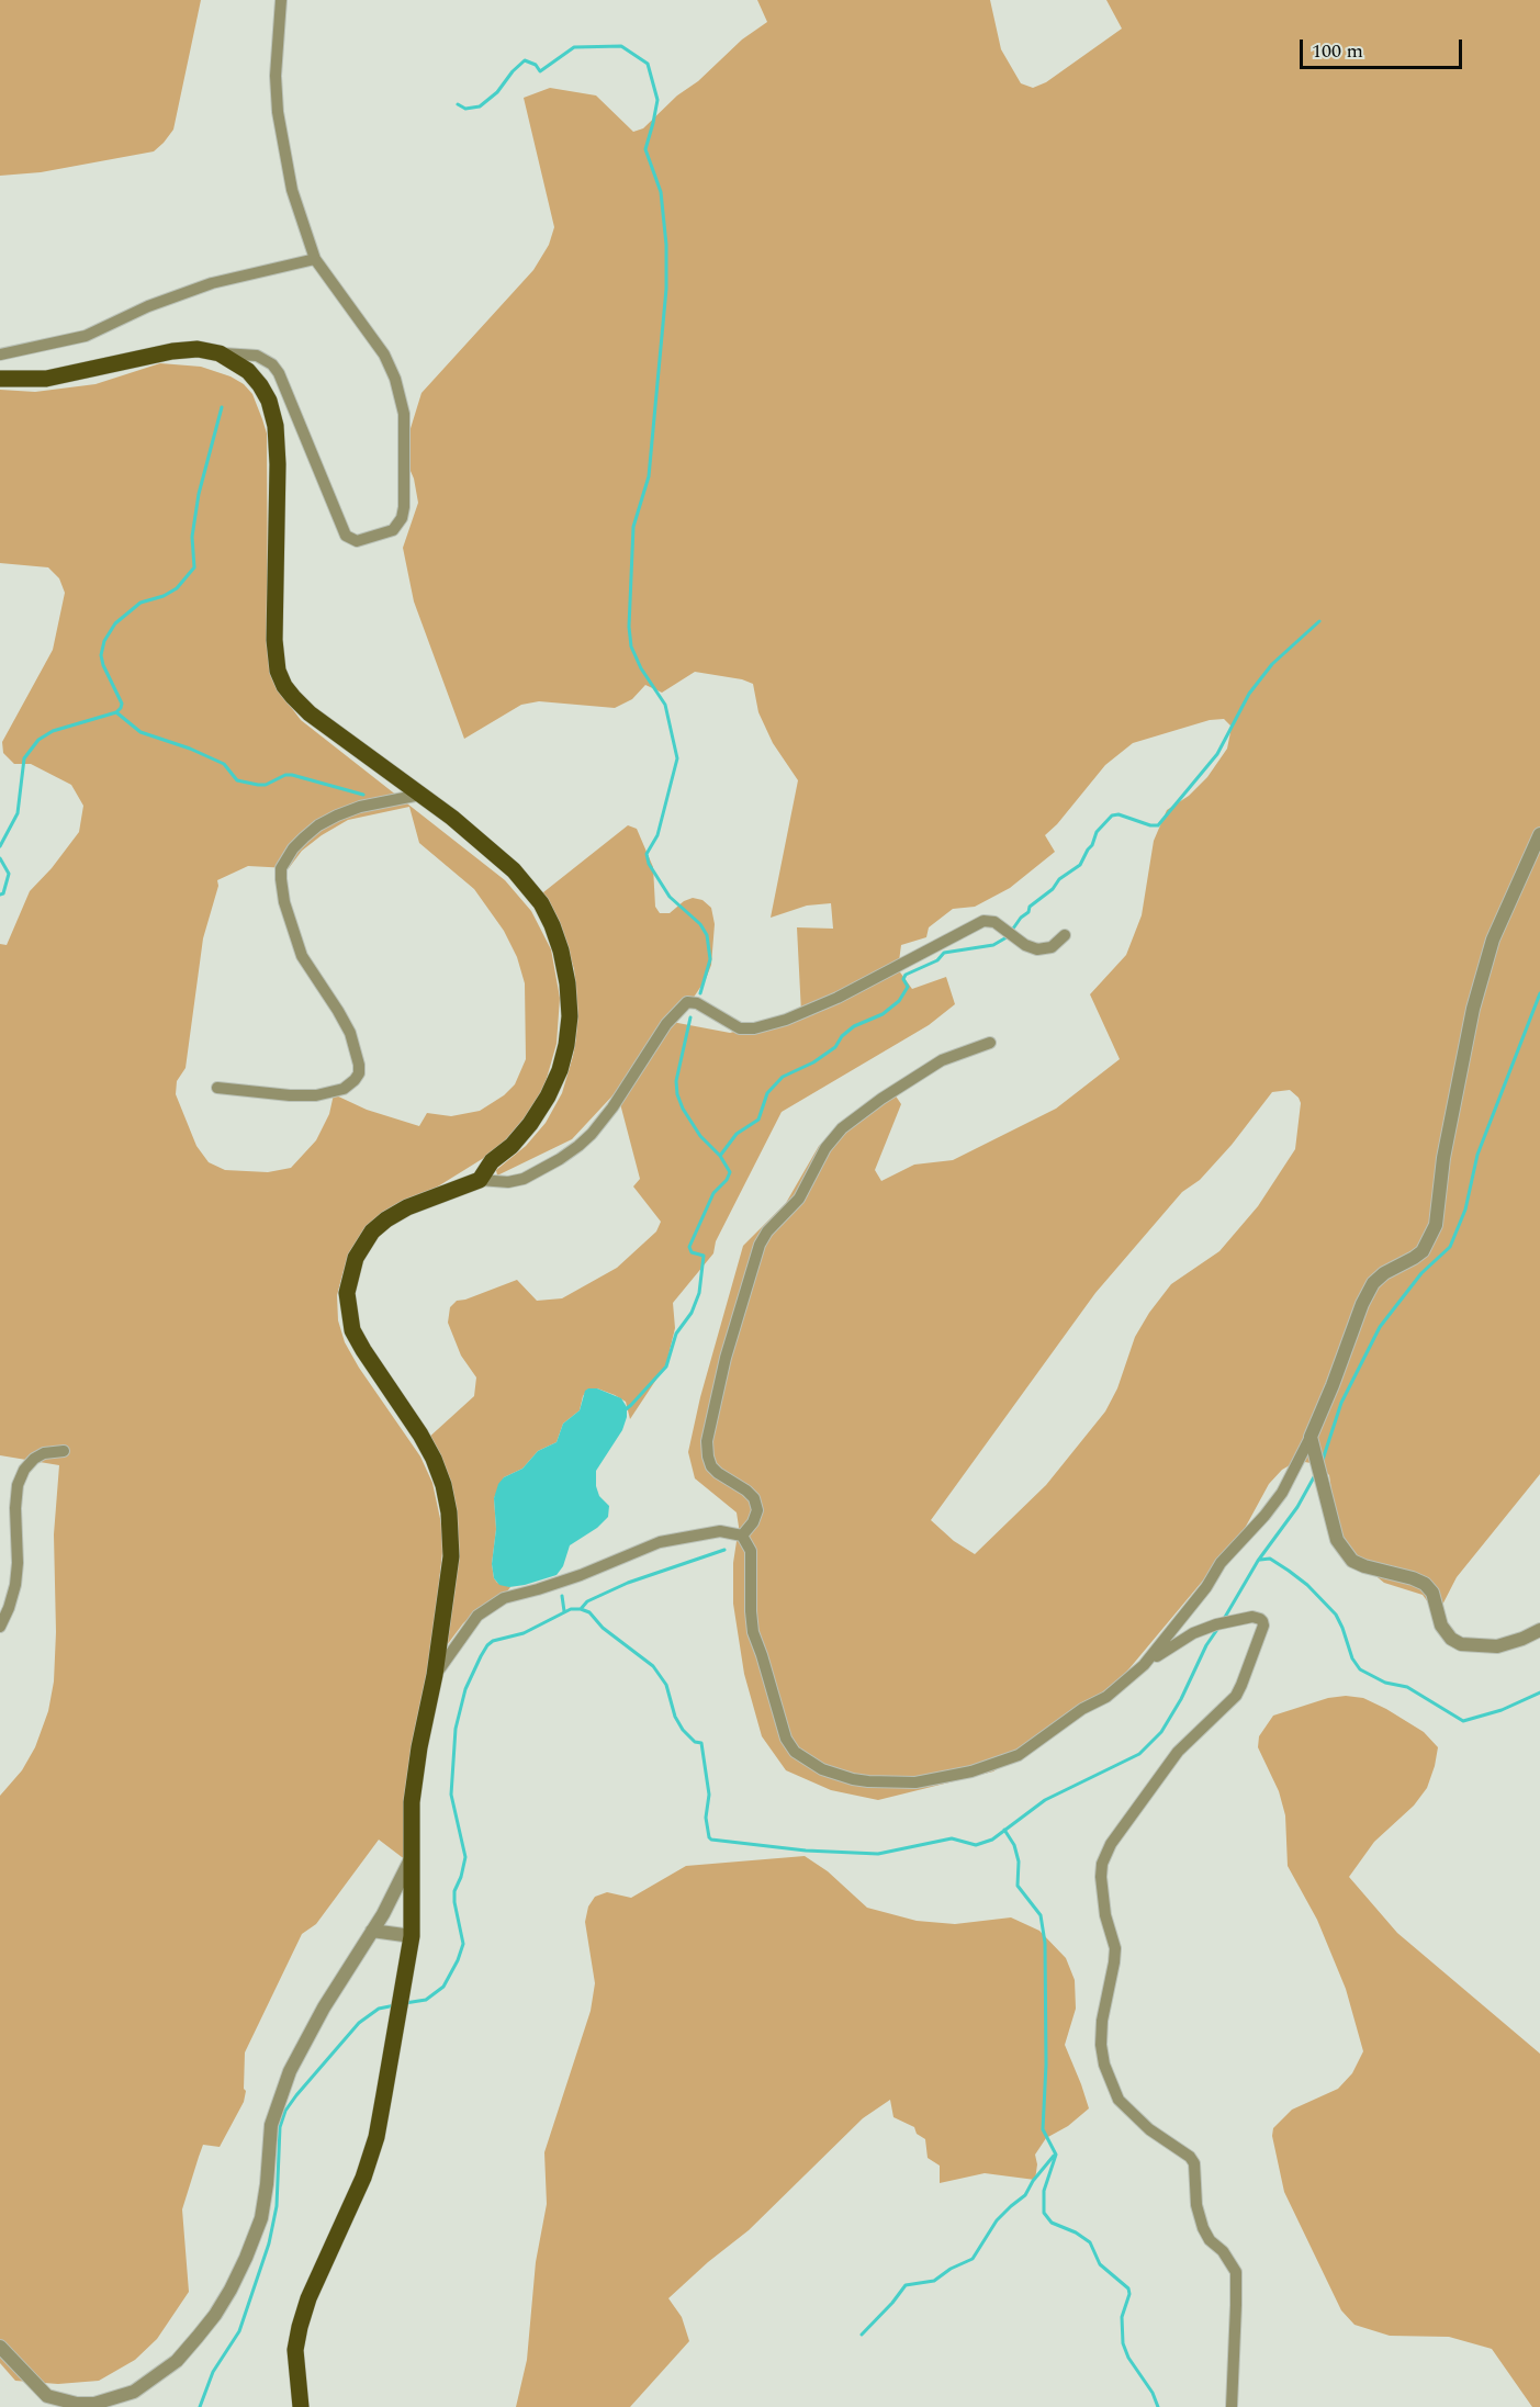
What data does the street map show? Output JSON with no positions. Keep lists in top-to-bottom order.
{
  "scale_bar": "100 m"
}
